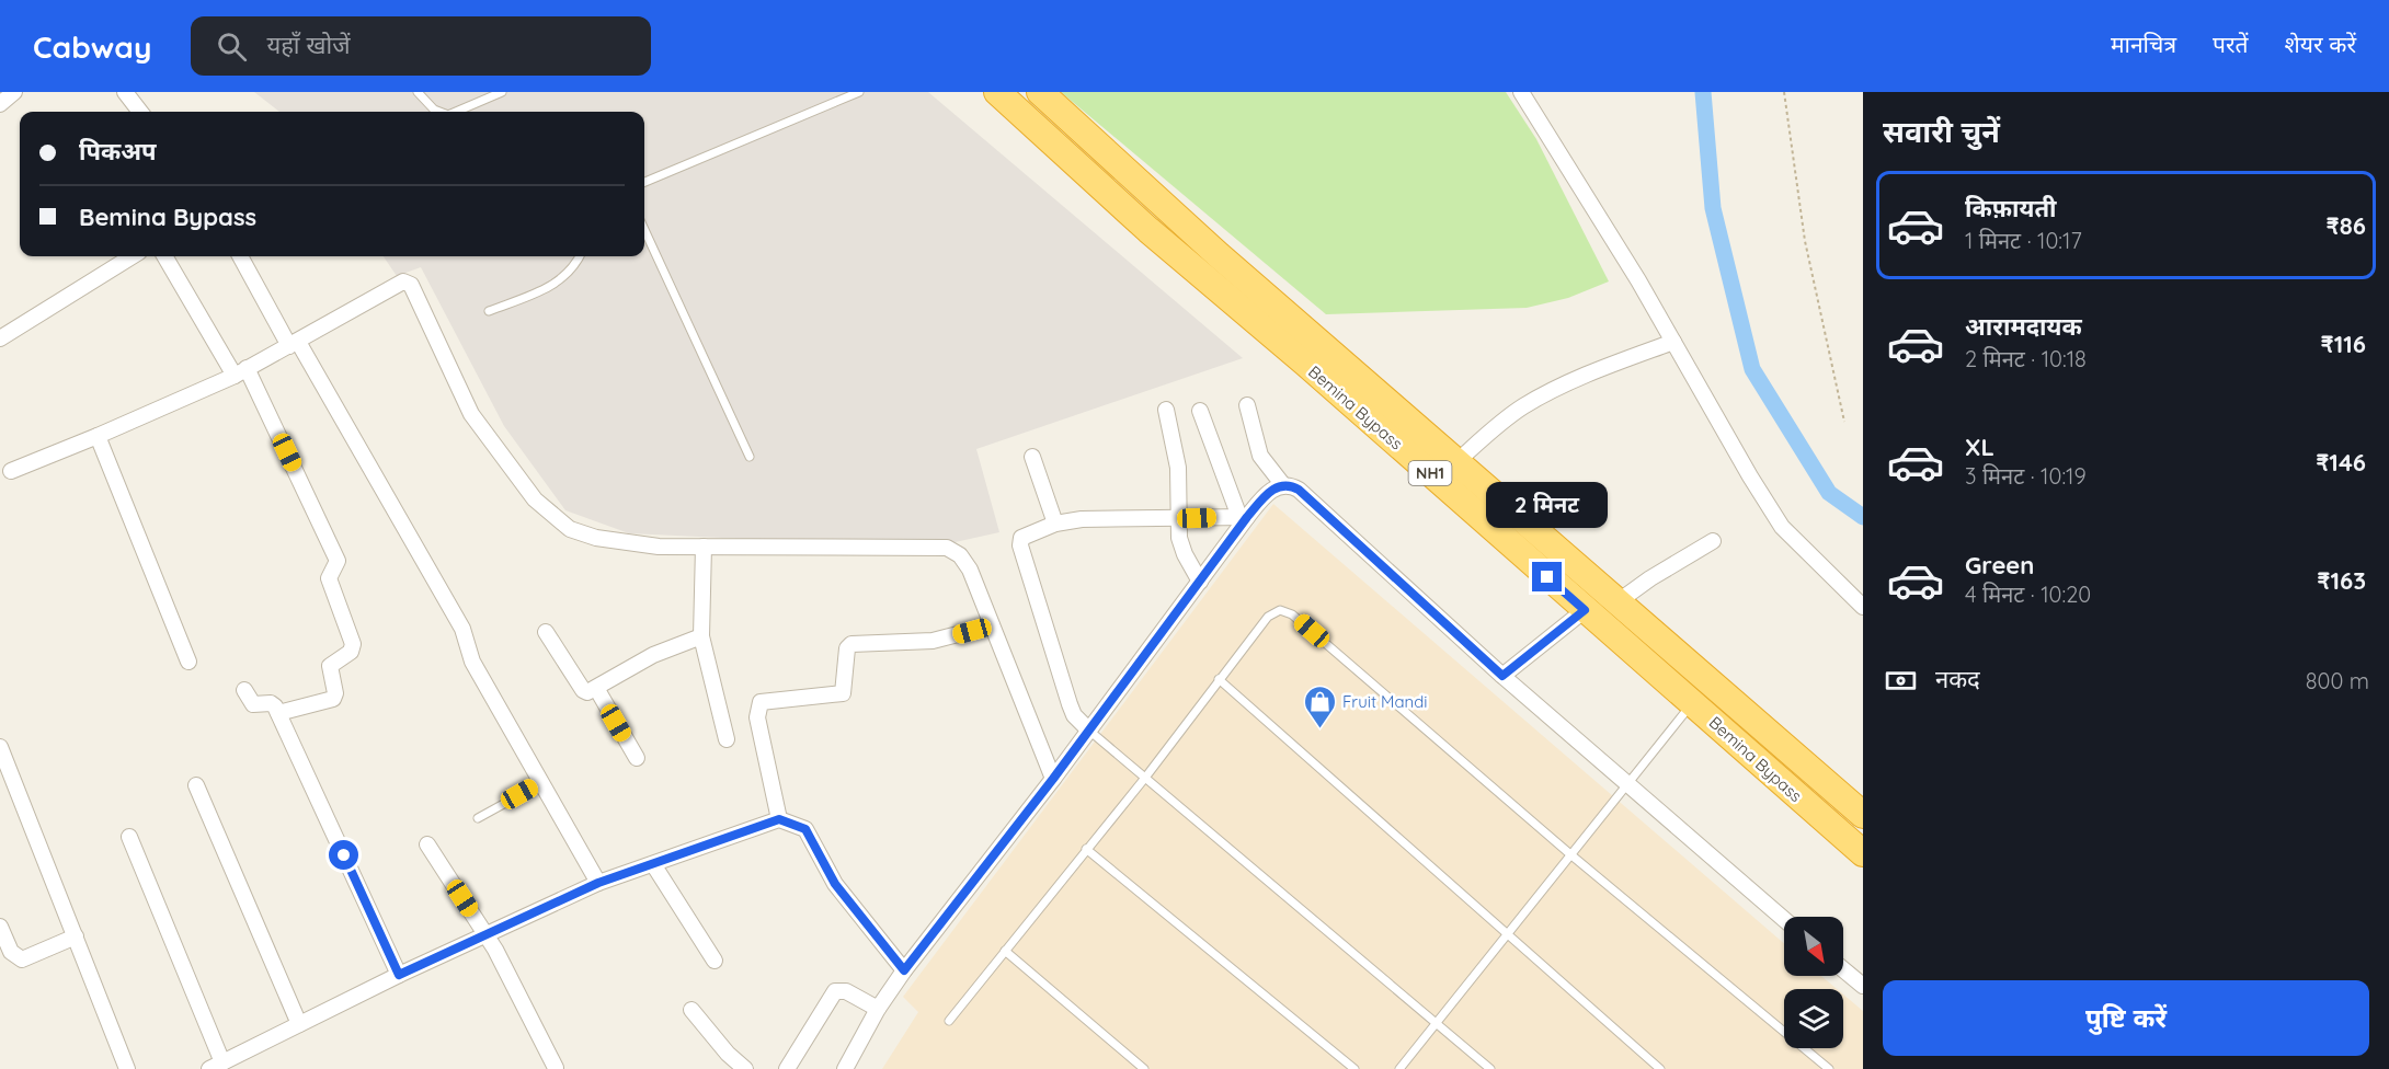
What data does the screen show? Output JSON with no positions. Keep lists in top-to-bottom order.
{
  "streets": {
    "highway": ["Bemina Bypass", "NH1"]
  },
  "places": {
    "shop": ["Fruit Mandi"]
  },
  "north": "bottom right",
  "page": {
    "header": "Cabway",
    "search": "यहाँ खोजें",
    "nav": ["मानचित्र", "परतें", "शेयर करें"],
    "heading": "सवारी चुनें",
    "banner": ["पिकअप", "Bemina Bypass"],
    "list": [
      {
        "name": "किफ़ायती",
        "note": "1 मिनट · 10:17",
        "value": "₹86"
      },
      {
        "name": "आरामदायक",
        "note": "2 मिनट · 10:18",
        "value": "₹116"
      },
      {
        "name": "XL",
        "note": "3 मिनट · 10:19",
        "value": "₹146"
      },
      {
        "name": "Green",
        "note": "4 मिनट · 10:20",
        "value": "₹163"
      }
    ],
    "bubble": "2 मिनट",
    "pay": ["नकद", "800 m"],
    "buttons": "पुष्टि करें"
  }
}
